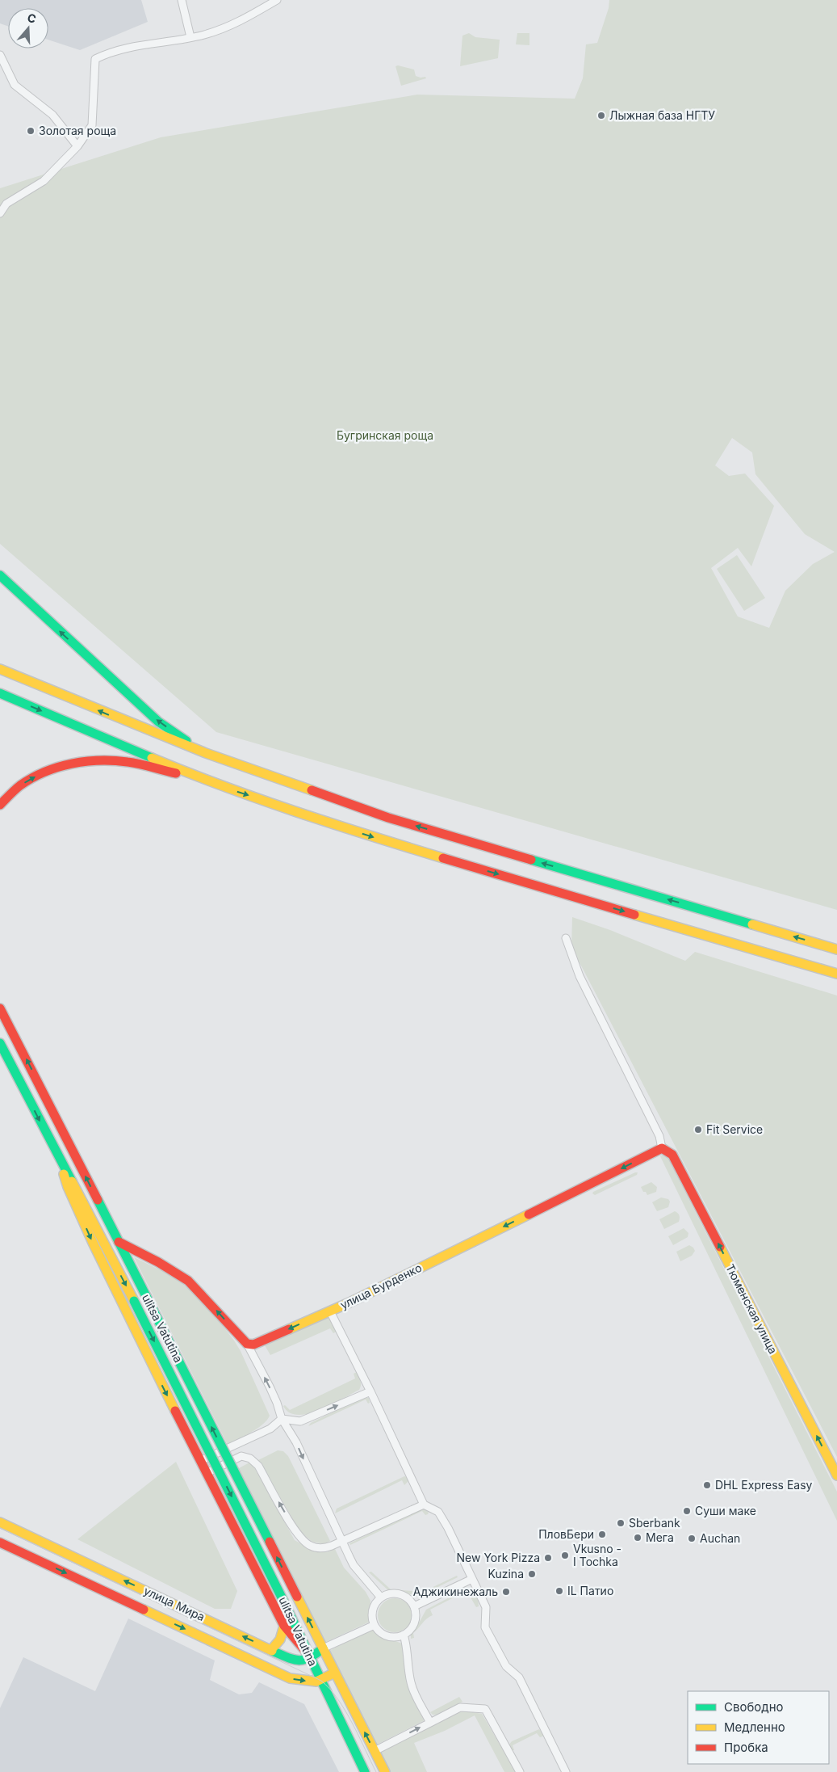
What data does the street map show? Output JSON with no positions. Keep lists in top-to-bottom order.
{
  "streets": {
    "main road": [
      "улица Бурденко",
      "Тюменская улица",
      "ulitsa Vatutina",
      "улица Мира"
    ]
  },
  "crossings": [
    ["улица Бурденко", "Тюменская улица"],
    ["ulitsa Vatutina", "улица Мира"]
  ],
  "one_way": ["улица Бурденко", "Тюменская улица"],
  "parks": ["Бугринская роща"],
  "places": [
    "Лыжная база НГТУ",
    "Золотая роща",
    "Fit Service",
    "DHL Express Easy",
    "Суши маке",
    "Sberbank",
    "ПловБери",
    "Мега",
    "Auchan",
    "Vkusno - I Tochka",
    "New York Pizza",
    "Kuzina",
    "IL Патио",
    "Аджикинежаль"
  ],
  "legend": ["Свободно", "Медленно", "Пробка"],
  "north": "top"
}
